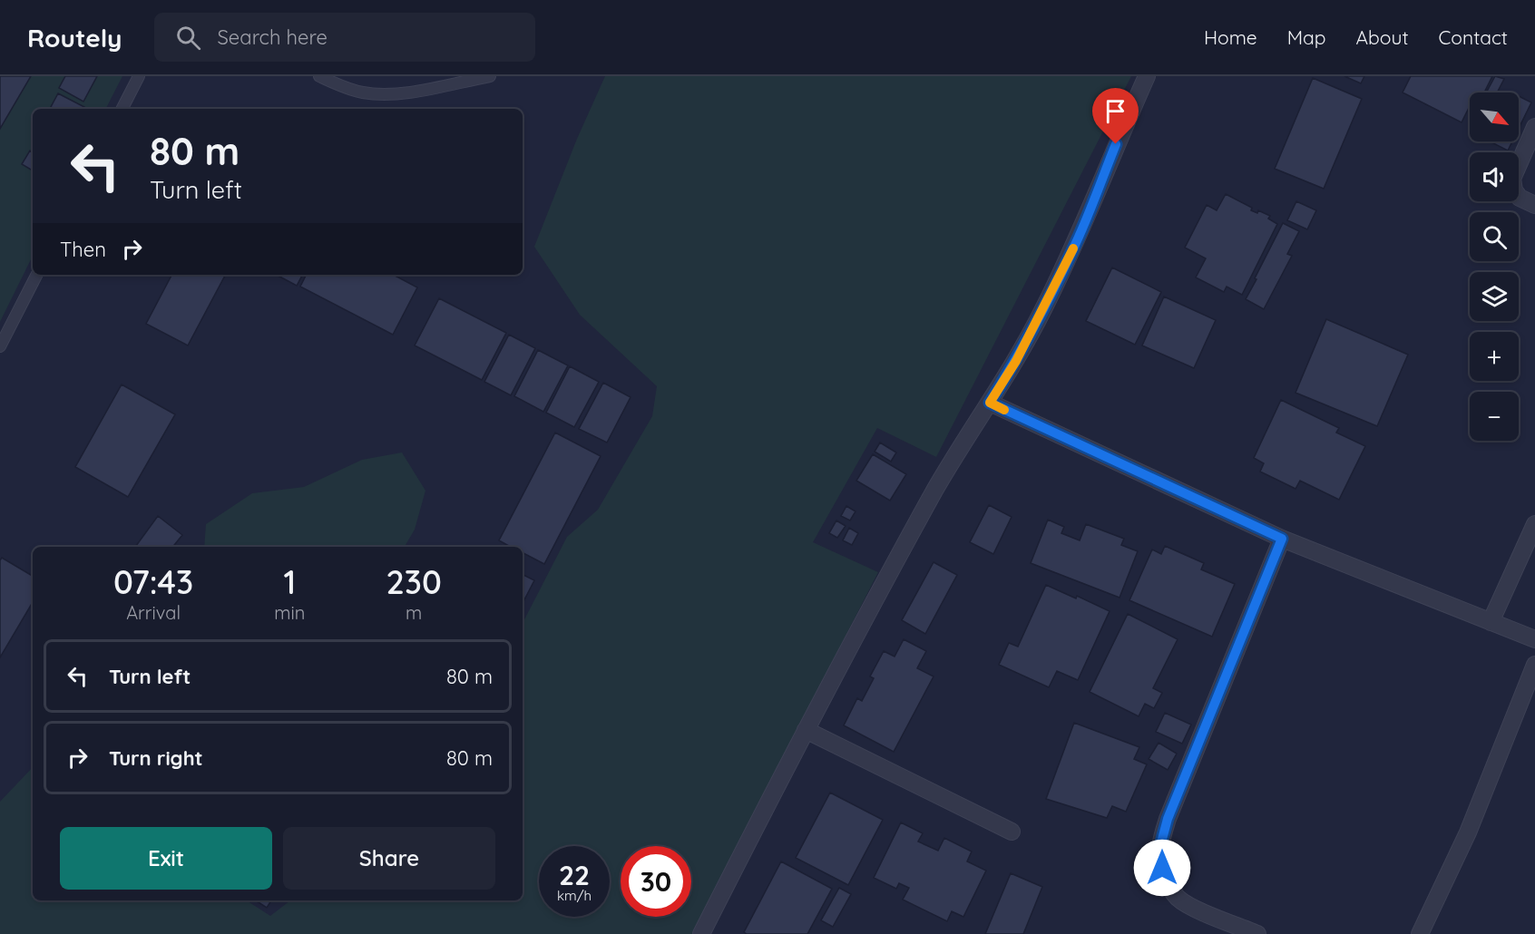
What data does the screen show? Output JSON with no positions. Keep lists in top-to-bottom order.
{
  "north": "bottom right",
  "page": {
    "header": "Routely",
    "search": "Search here",
    "nav": [
      "Home",
      "Map",
      "About",
      "Contact"
    ],
    "map_buttons": ["+", "−"],
    "turn": ["80 m", "Turn left"],
    "then": "Then",
    "eta": [
      "07:43",
      "Arrival",
      "1",
      "min",
      "230",
      "m"
    ],
    "list": [
      {
        "name": "Turn left",
        "value": "80 m"
      },
      {
        "name": "Turn right",
        "value": "80 m"
      }
    ],
    "buttons": ["Exit", "Share"],
    "speed": "22 km/h",
    "limit": "30"
  }
}
